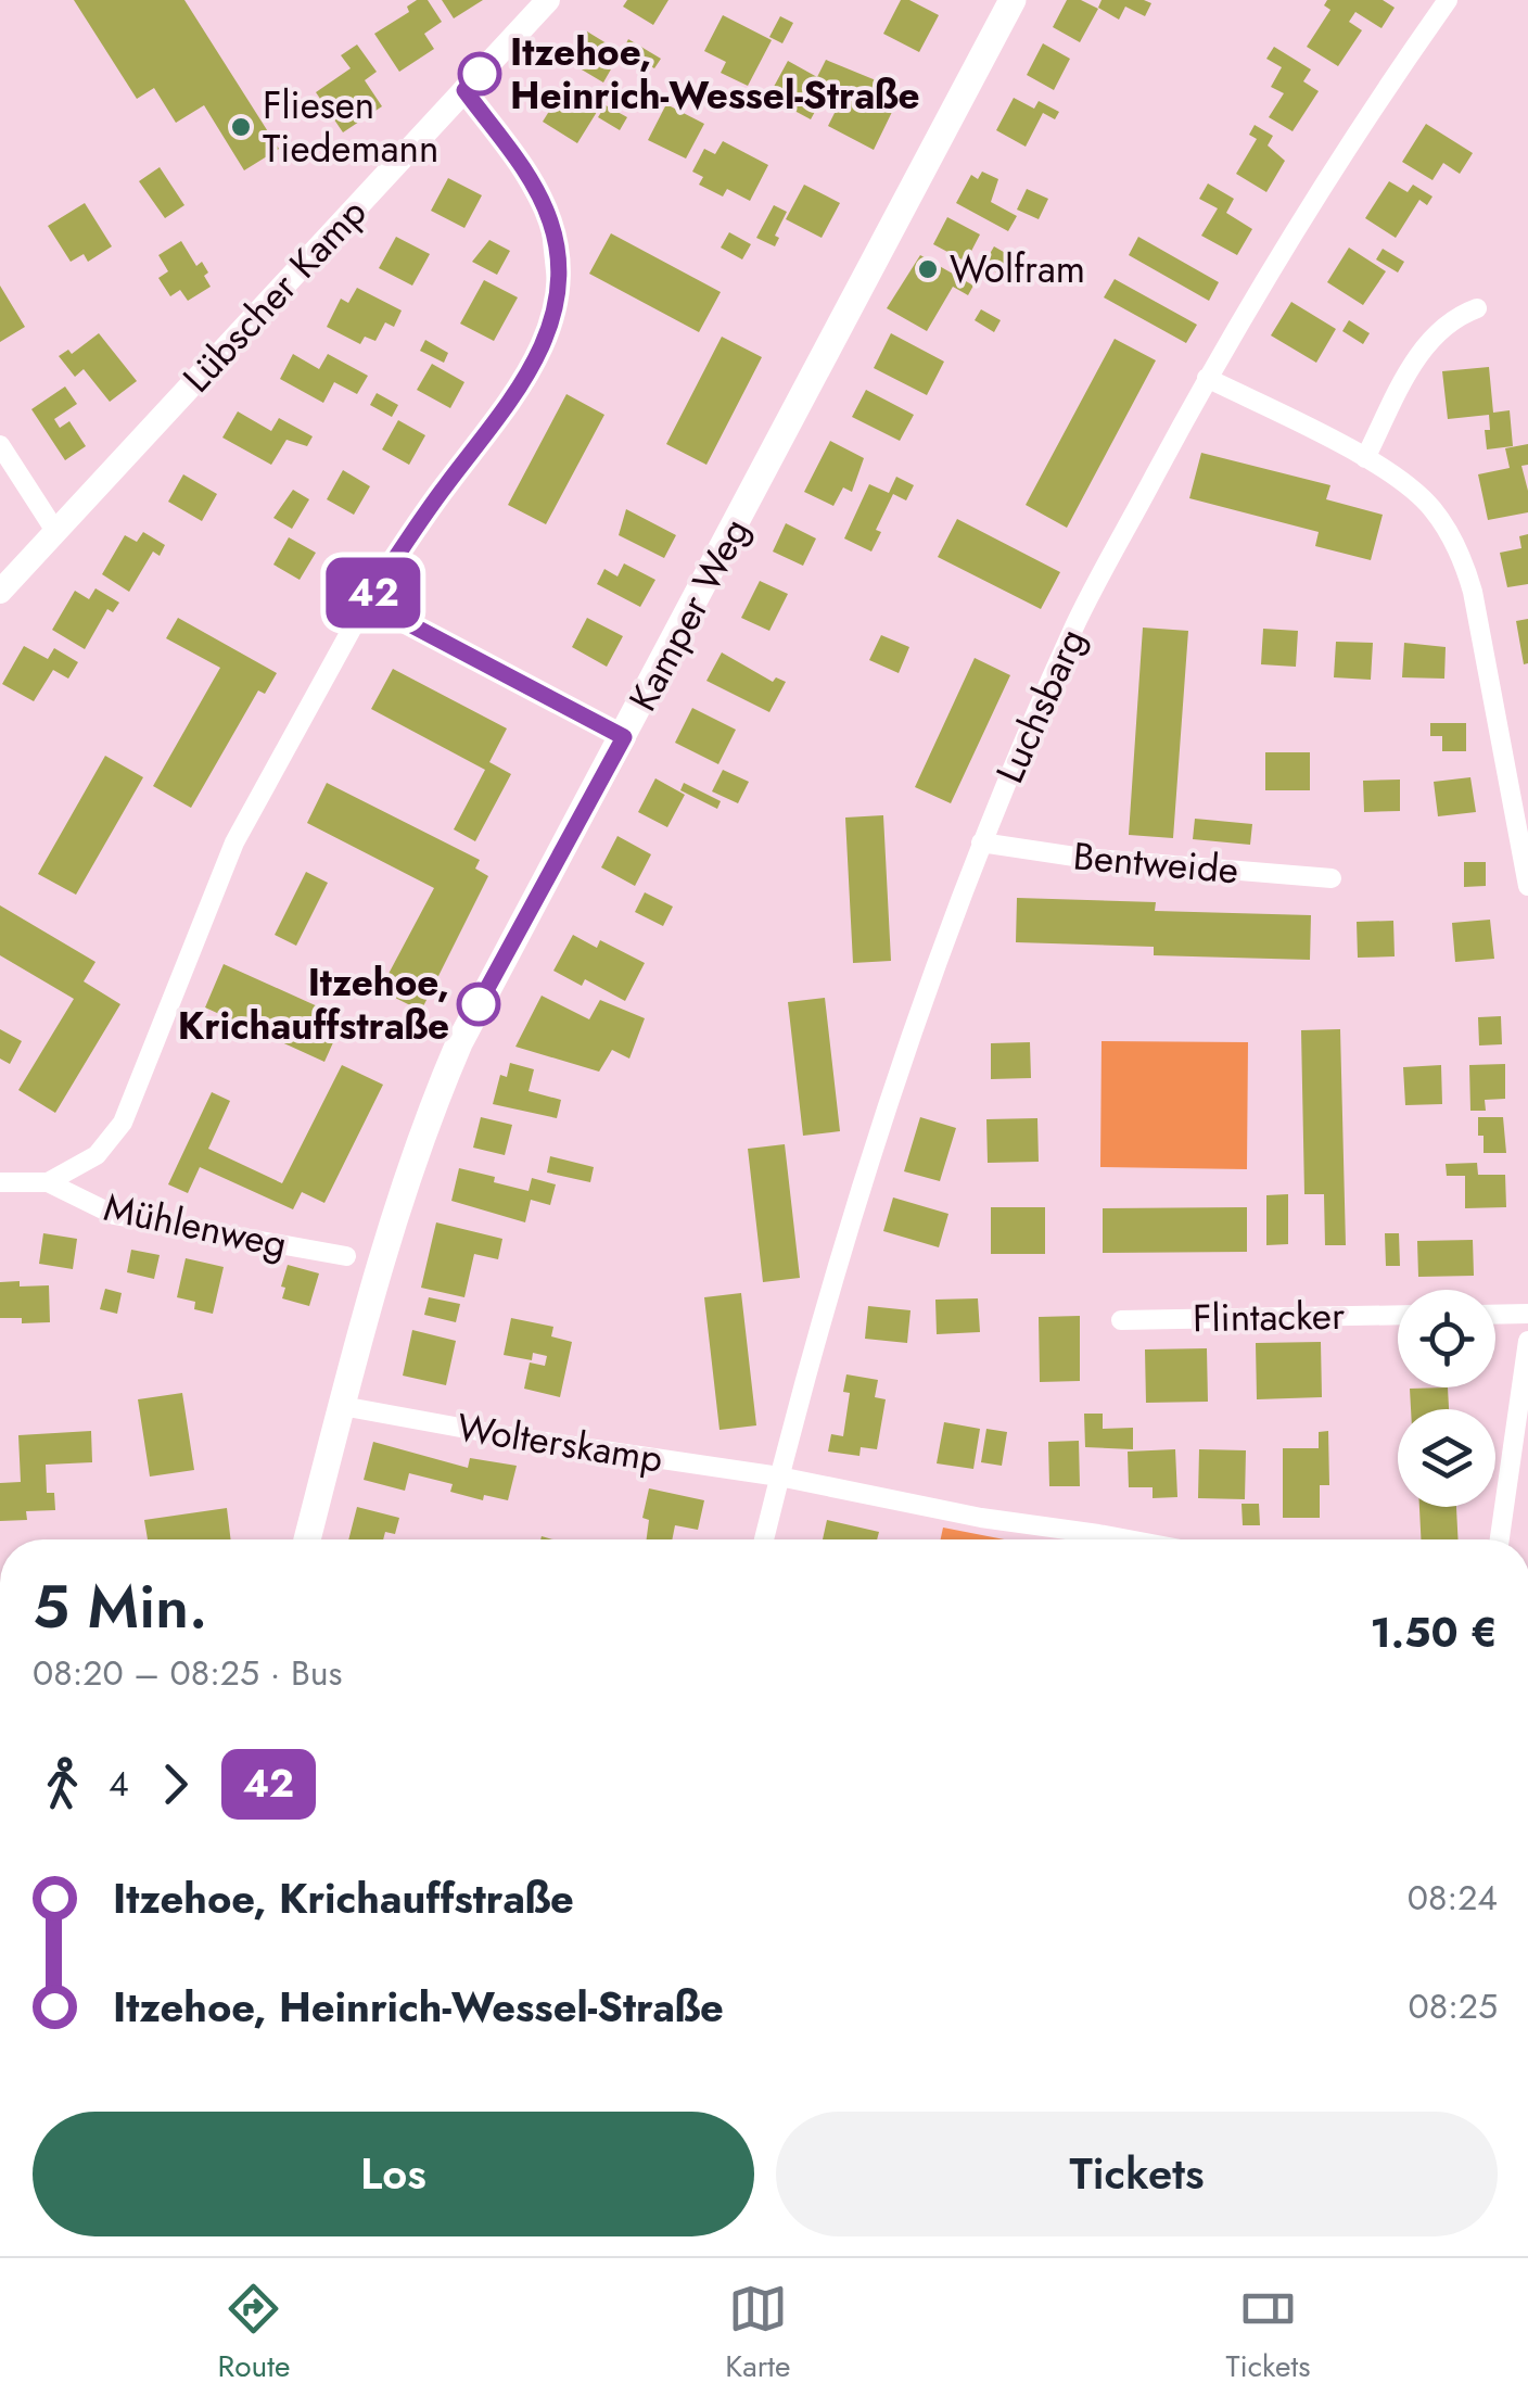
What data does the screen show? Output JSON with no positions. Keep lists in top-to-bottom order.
{
  "streets": {
    "main road": ["Kamper Weg"],
    "street": [
      "Lübscher Kamp",
      "Luchsbarg",
      "Bentweide",
      "Mühlenweg",
      "Flintacker",
      "Wolterskamp"
    ]
  },
  "crossings": [
    ["Kamper Weg", "Wolterskamp"],
    ["Luchsbarg", "Bentweide"],
    ["Luchsbarg", "Wolterskamp"]
  ],
  "places": [
    "Itzehoe, Heinrich-Wessel-Straße",
    "Fliesen Tiedemann",
    "Wolfram",
    "Itzehoe, Krichauffstraße"
  ],
  "lines": ["bus line 42"],
  "page": {
    "on_map": "42",
    "heading": ["5 Min.", "08:20 – 08:25 · Bus", "1.50 €"],
    "legs": ["4", "42"],
    "list": [
      {
        "name": "Itzehoe, Krichauffstraße",
        "value": "08:24"
      },
      {
        "name": "Itzehoe, Heinrich-Wessel-Straße",
        "value": "08:25"
      }
    ],
    "buttons": ["Los", "Tickets"],
    "tabs": ["Route", "Karte", "Tickets"]
  }
}
